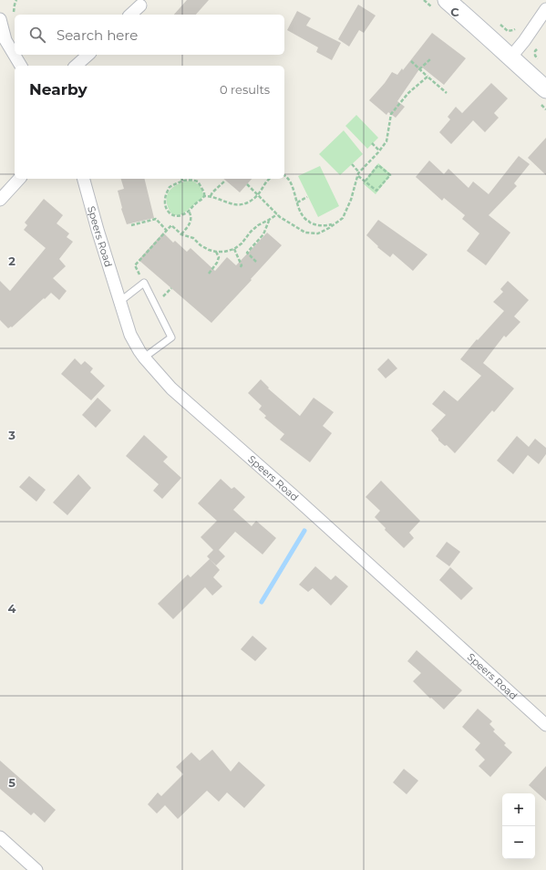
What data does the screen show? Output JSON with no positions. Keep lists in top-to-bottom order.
{
  "streets": {
    "street": ["Speers Road"]
  },
  "page": {
    "search": "Search here",
    "heading": ["Nearby", "0 results"],
    "map_buttons": ["+", "−"]
  },
  "grid": {
    "columns": ["C"],
    "rows": [
      "2",
      "3",
      "4",
      "5"
    ]
  }
}
